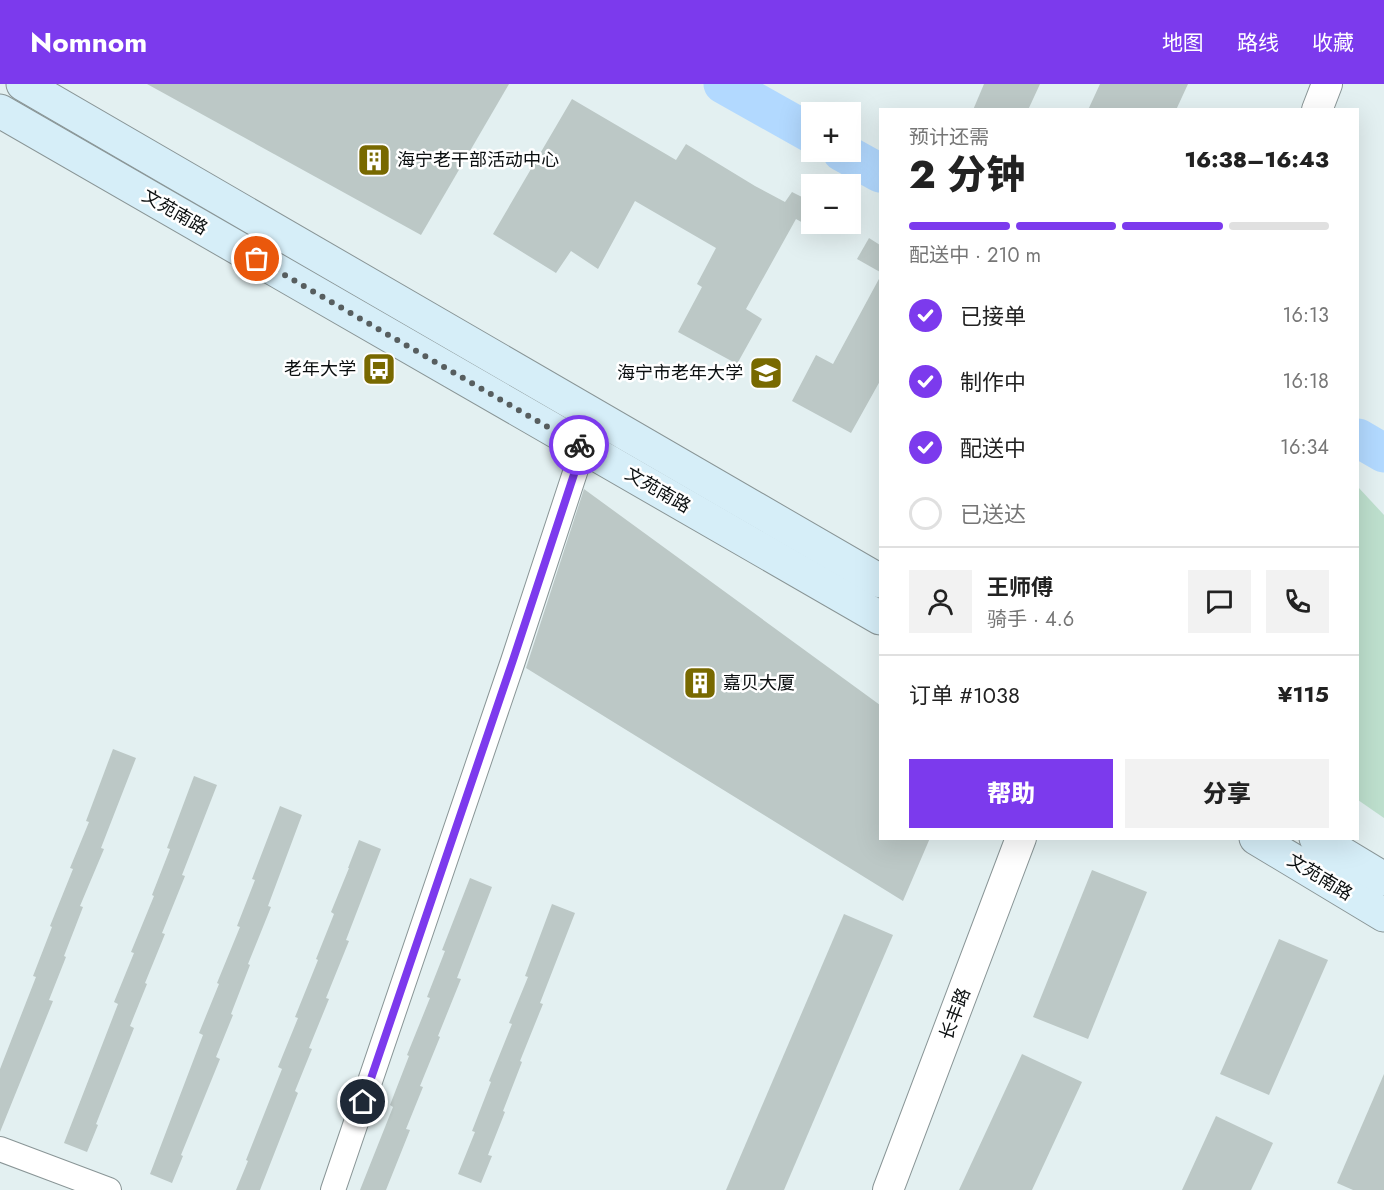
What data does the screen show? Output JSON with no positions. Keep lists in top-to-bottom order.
{
  "streets": {
    "main road": ["文苑南路"],
    "street": ["长丰路"]
  },
  "places": {
    "building": ["海宁老干部活动中心", "嘉贝大厦"],
    "bus stop": ["老年大学"],
    "school or university": ["海宁市老年大学"]
  },
  "page": {
    "header": "Nomnom",
    "nav": ["地图", "路线", "收藏"],
    "map_buttons": ["+", "−"],
    "heading": ["2 分钟", "预计还需", "16:38–16:43"],
    "panel": [
      "王师傅",
      "骑手 · 4.6",
      "订单 #1038",
      "¥115"
    ],
    "bar": "配送中 · 210 m",
    "list": [
      ["已接单", "16:13"],
      ["制作中", "16:18"],
      ["配送中", "16:34"],
      "已送达"
    ],
    "buttons": ["帮助", "分享"]
  }
}
